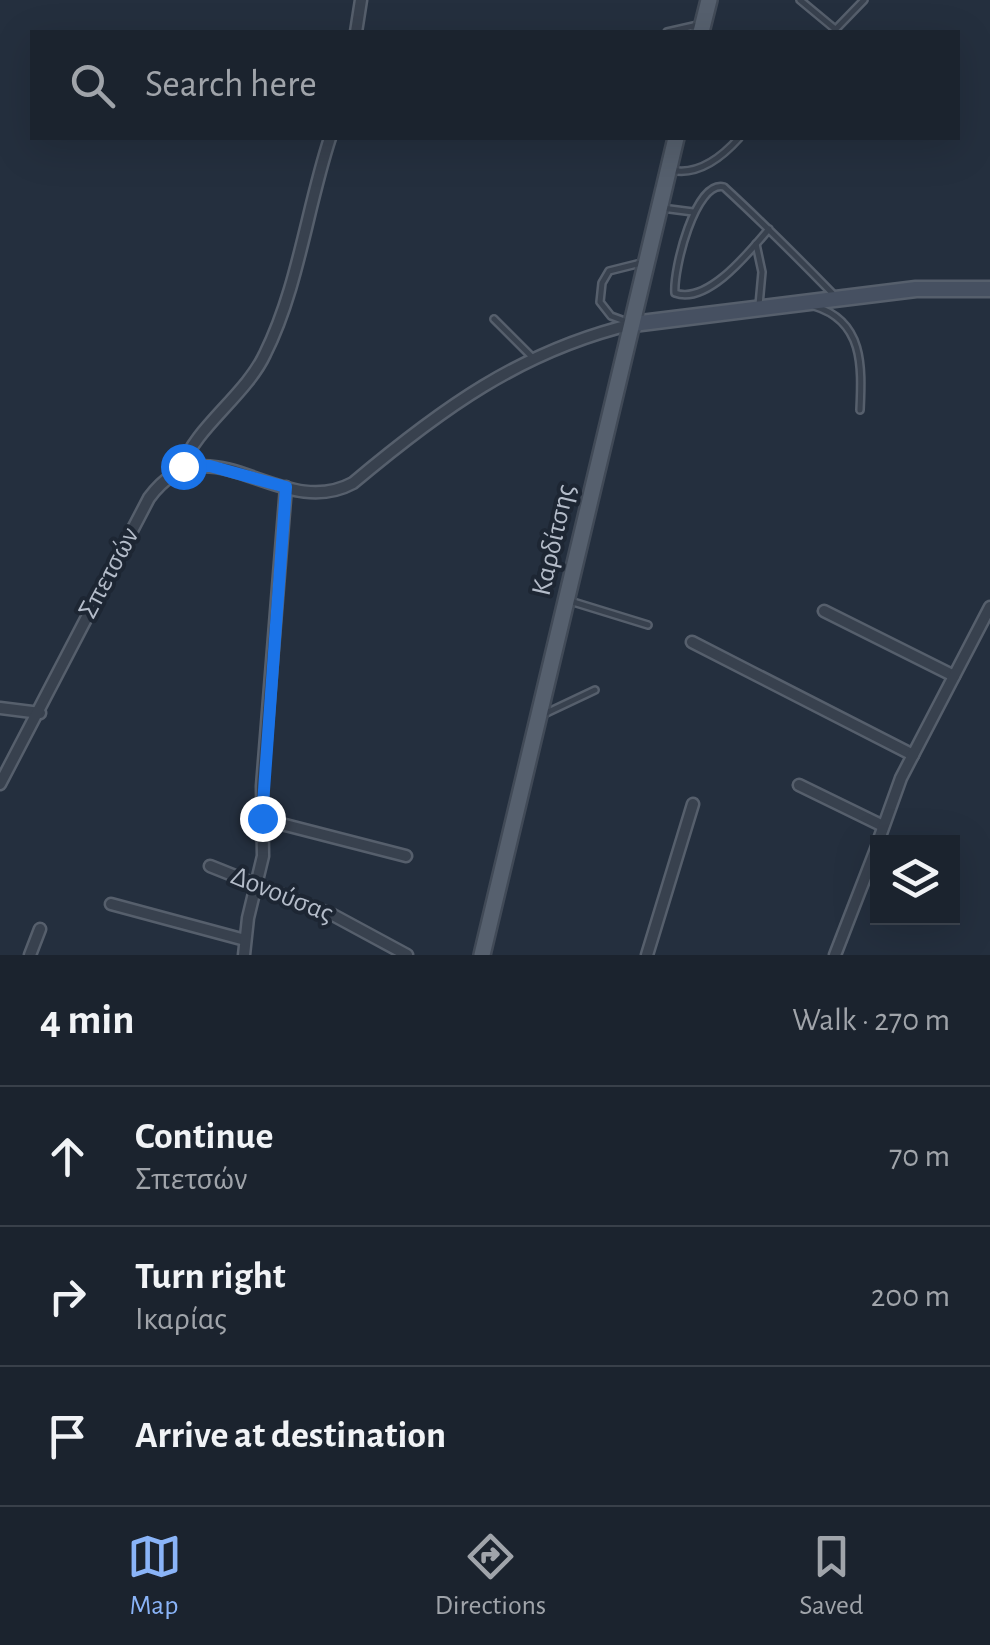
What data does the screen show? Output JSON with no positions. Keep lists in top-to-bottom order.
{
  "streets": {
    "main road": ["Καρδίτσης"],
    "street": ["Σπετσών", "Δονούσας"]
  },
  "page": {
    "search": "Search here",
    "heading": ["4 min", "Walk · 270 m"],
    "list": [
      ["Continue", "Σπετσών", "70 m"],
      ["Turn right", "Ικαρίας", "200 m"],
      "Arrive at destination"
    ],
    "nav": ["Map", "Directions", "Saved"]
  }
}
